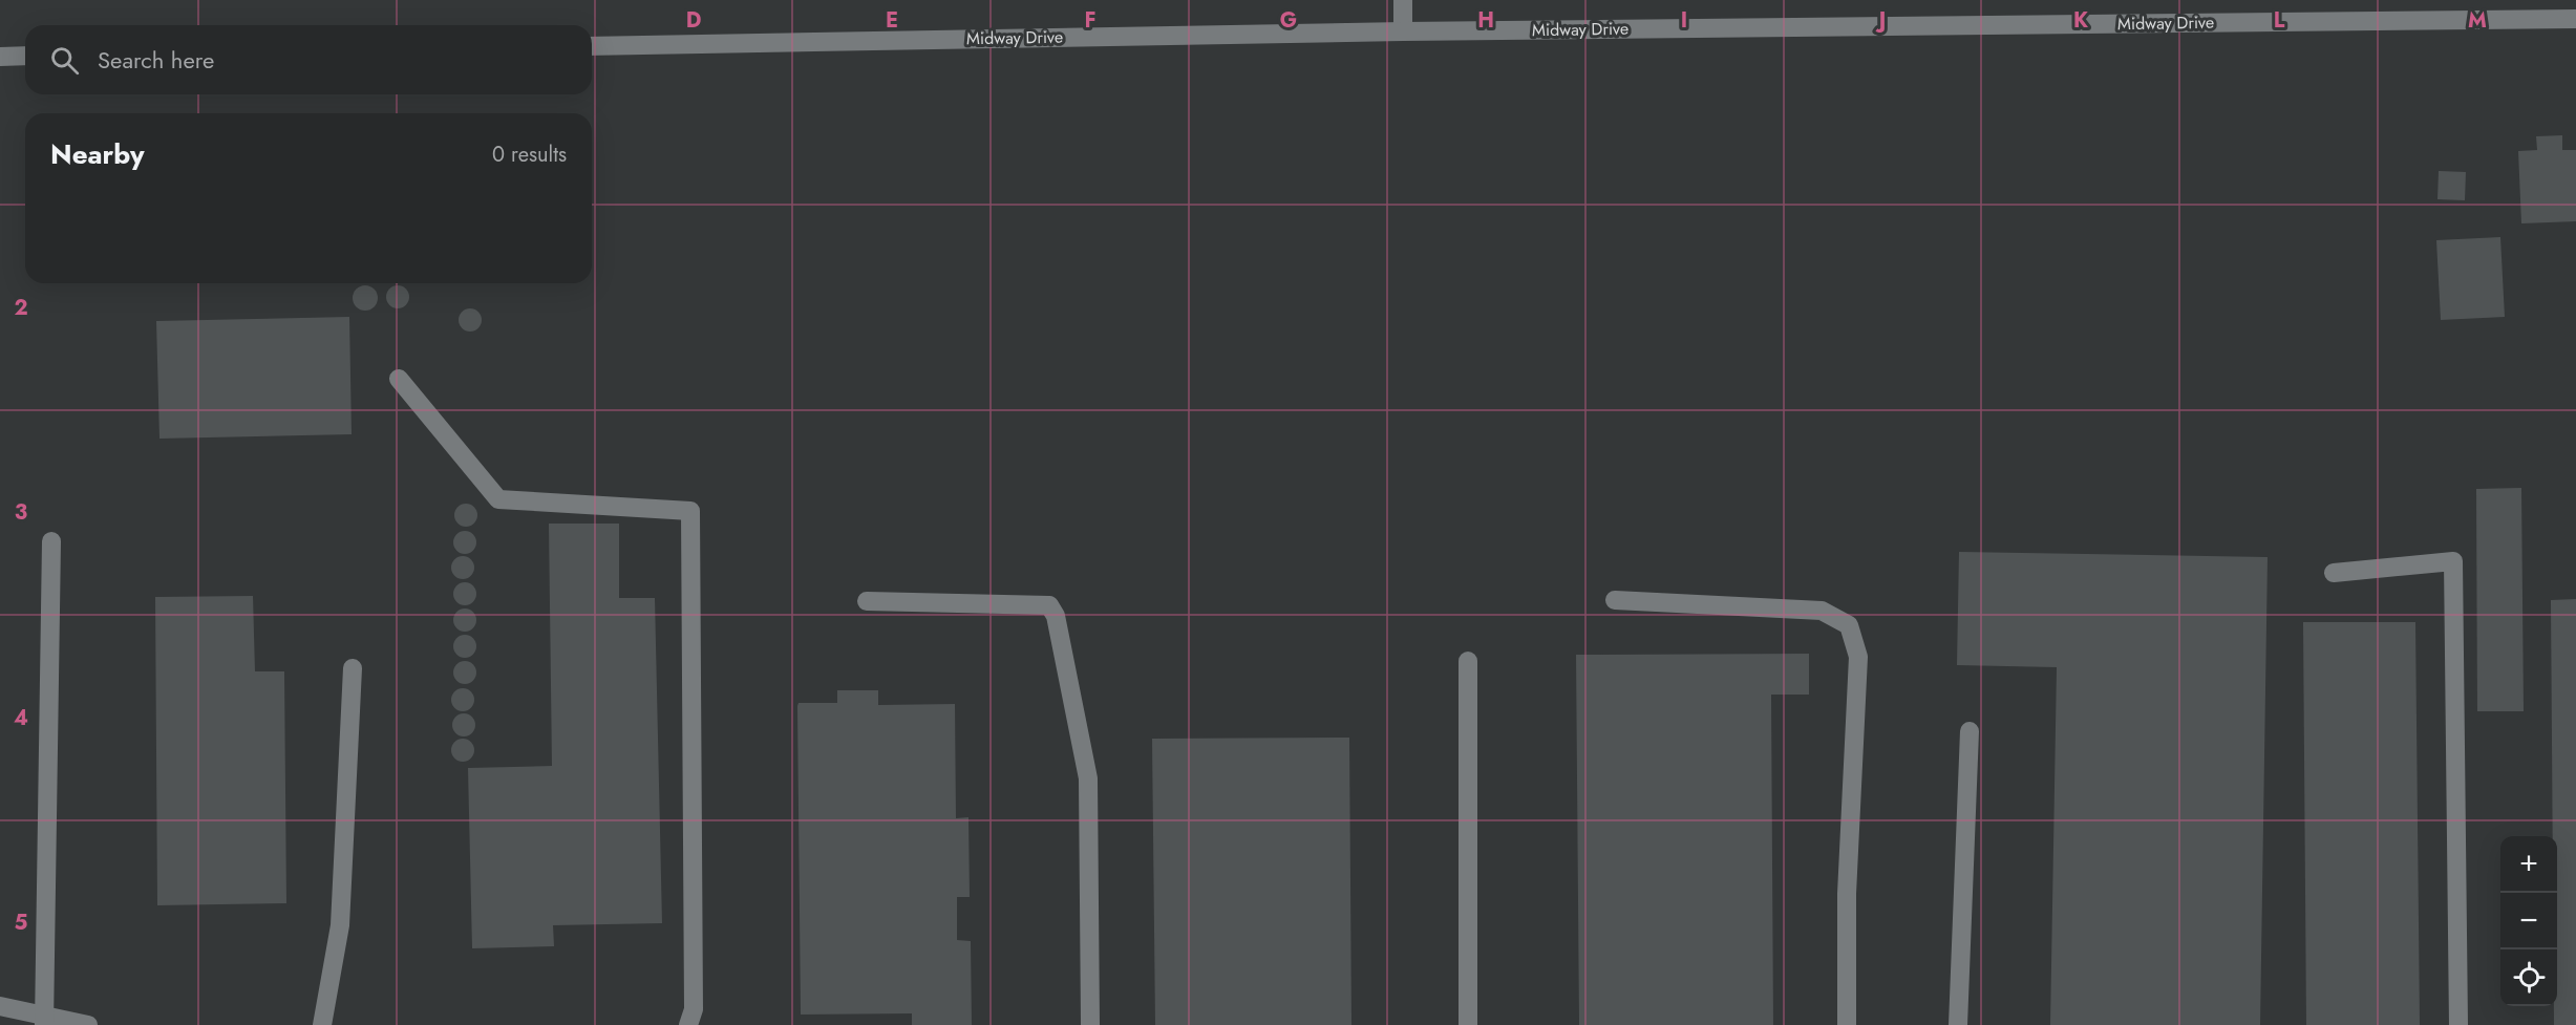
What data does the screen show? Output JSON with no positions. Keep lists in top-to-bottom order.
{
  "streets": {
    "street": ["Midway Drive"]
  },
  "page": {
    "search": "Search here",
    "heading": ["Nearby", "0 results"],
    "map_buttons": ["+", "−"]
  },
  "grid": {
    "columns": [
      "D",
      "E",
      "F",
      "G",
      "H",
      "I",
      "J",
      "K",
      "L",
      "M"
    ],
    "rows": [
      "2",
      "3",
      "4",
      "5"
    ]
  }
}
